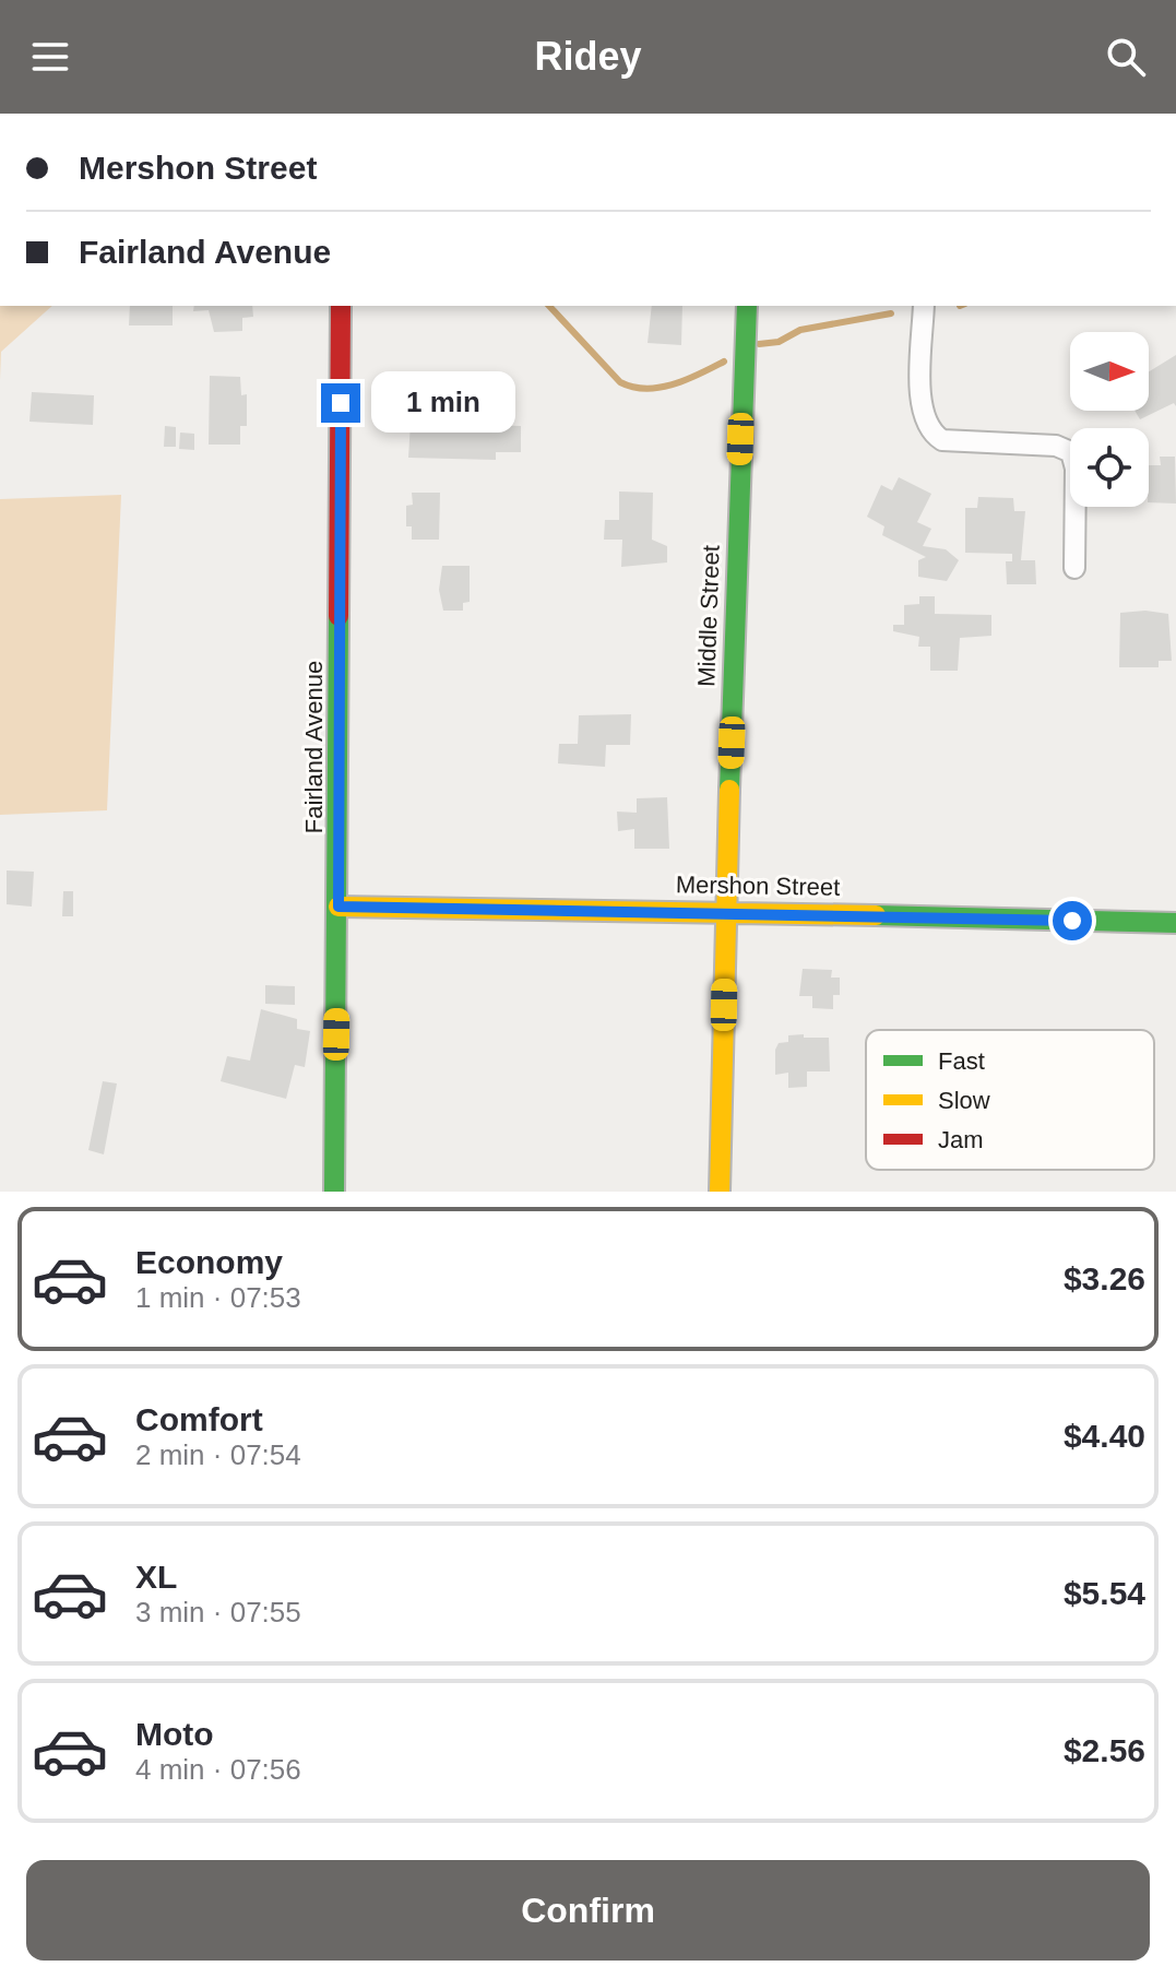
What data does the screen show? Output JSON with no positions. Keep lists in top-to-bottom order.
{
  "streets": {
    "street": ["Middle Street", "Fairland Avenue", "Mershon Street"]
  },
  "crossings": [
    ["Middle Street", "Mershon Street"],
    ["Fairland Avenue", "Mershon Street"]
  ],
  "legend": ["Fast", "Slow", "Jam"],
  "north": "right",
  "page": {
    "header": "Ridey",
    "banner": ["Mershon Street", "Fairland Avenue"],
    "bubble": "1 min",
    "list": [
      {
        "name": "Economy",
        "note": "1 min · 07:53",
        "value": "$3.26"
      },
      {
        "name": "Comfort",
        "note": "2 min · 07:54",
        "value": "$4.40"
      },
      {
        "name": "XL",
        "note": "3 min · 07:55",
        "value": "$5.54"
      },
      {
        "name": "Moto",
        "note": "4 min · 07:56",
        "value": "$2.56"
      }
    ],
    "buttons": "Confirm"
  }
}
